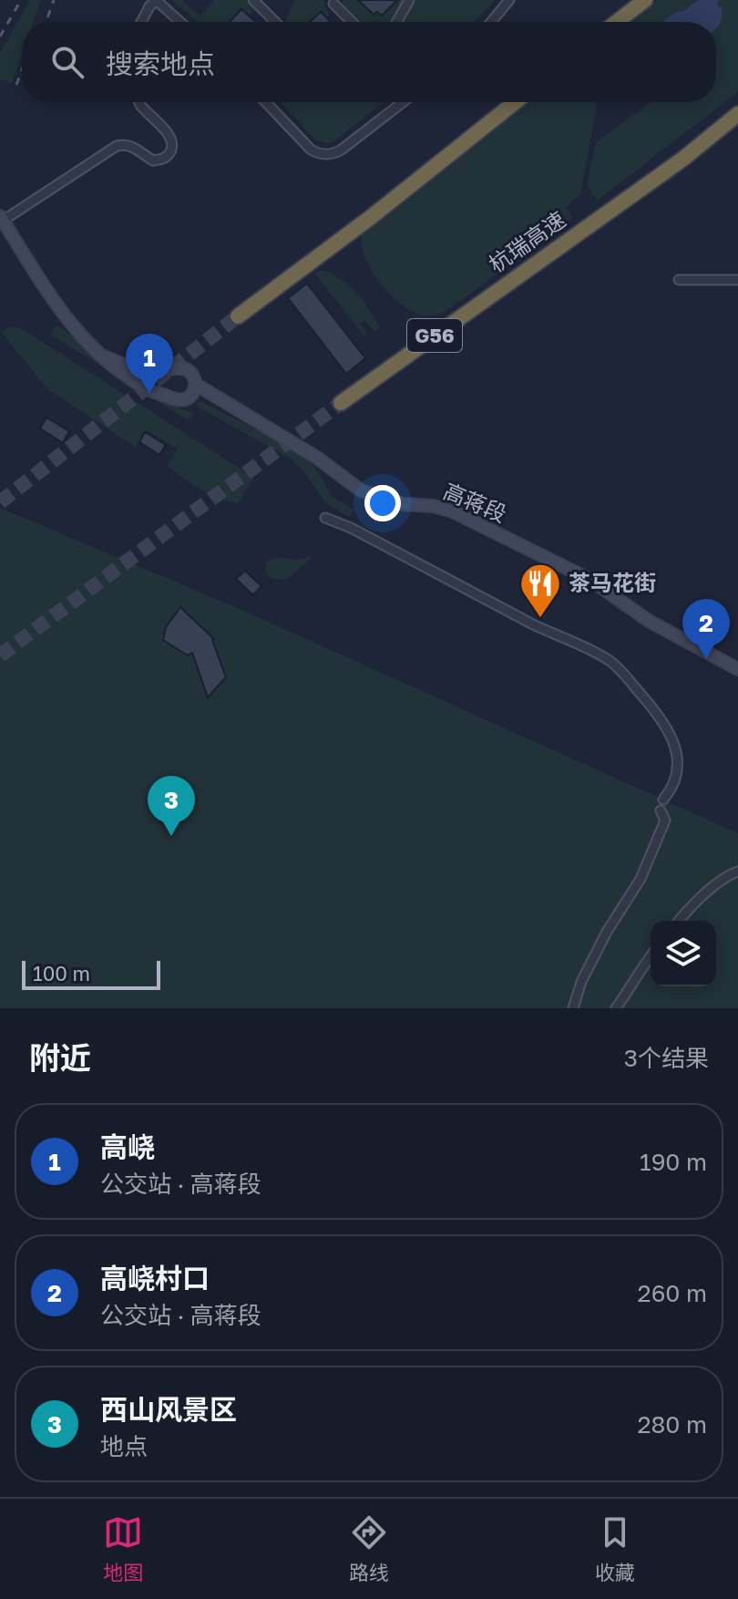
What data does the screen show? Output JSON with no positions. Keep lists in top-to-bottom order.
{
  "streets": {
    "highway": ["杭瑞高速", "G56"],
    "main road": ["高蒋段"]
  },
  "places": {
    "restaurant": ["茶马花街"]
  },
  "scale_bar": "100 m",
  "page": {
    "search": "搜索地点",
    "pins": ["1", "2", "3"],
    "scale": "100 m",
    "heading": ["附近", "3个结果"],
    "list": [
      {
        "mark": "1",
        "name": "高峣",
        "note": "公交站 · 高蒋段",
        "value": "190 m"
      },
      {
        "mark": "2",
        "name": "高峣村口",
        "note": "公交站 · 高蒋段",
        "value": "260 m"
      },
      {
        "mark": "3",
        "name": "西山风景区",
        "note": "地点",
        "value": "280 m"
      }
    ],
    "nav": ["地图", "路线", "收藏"]
  }
}
